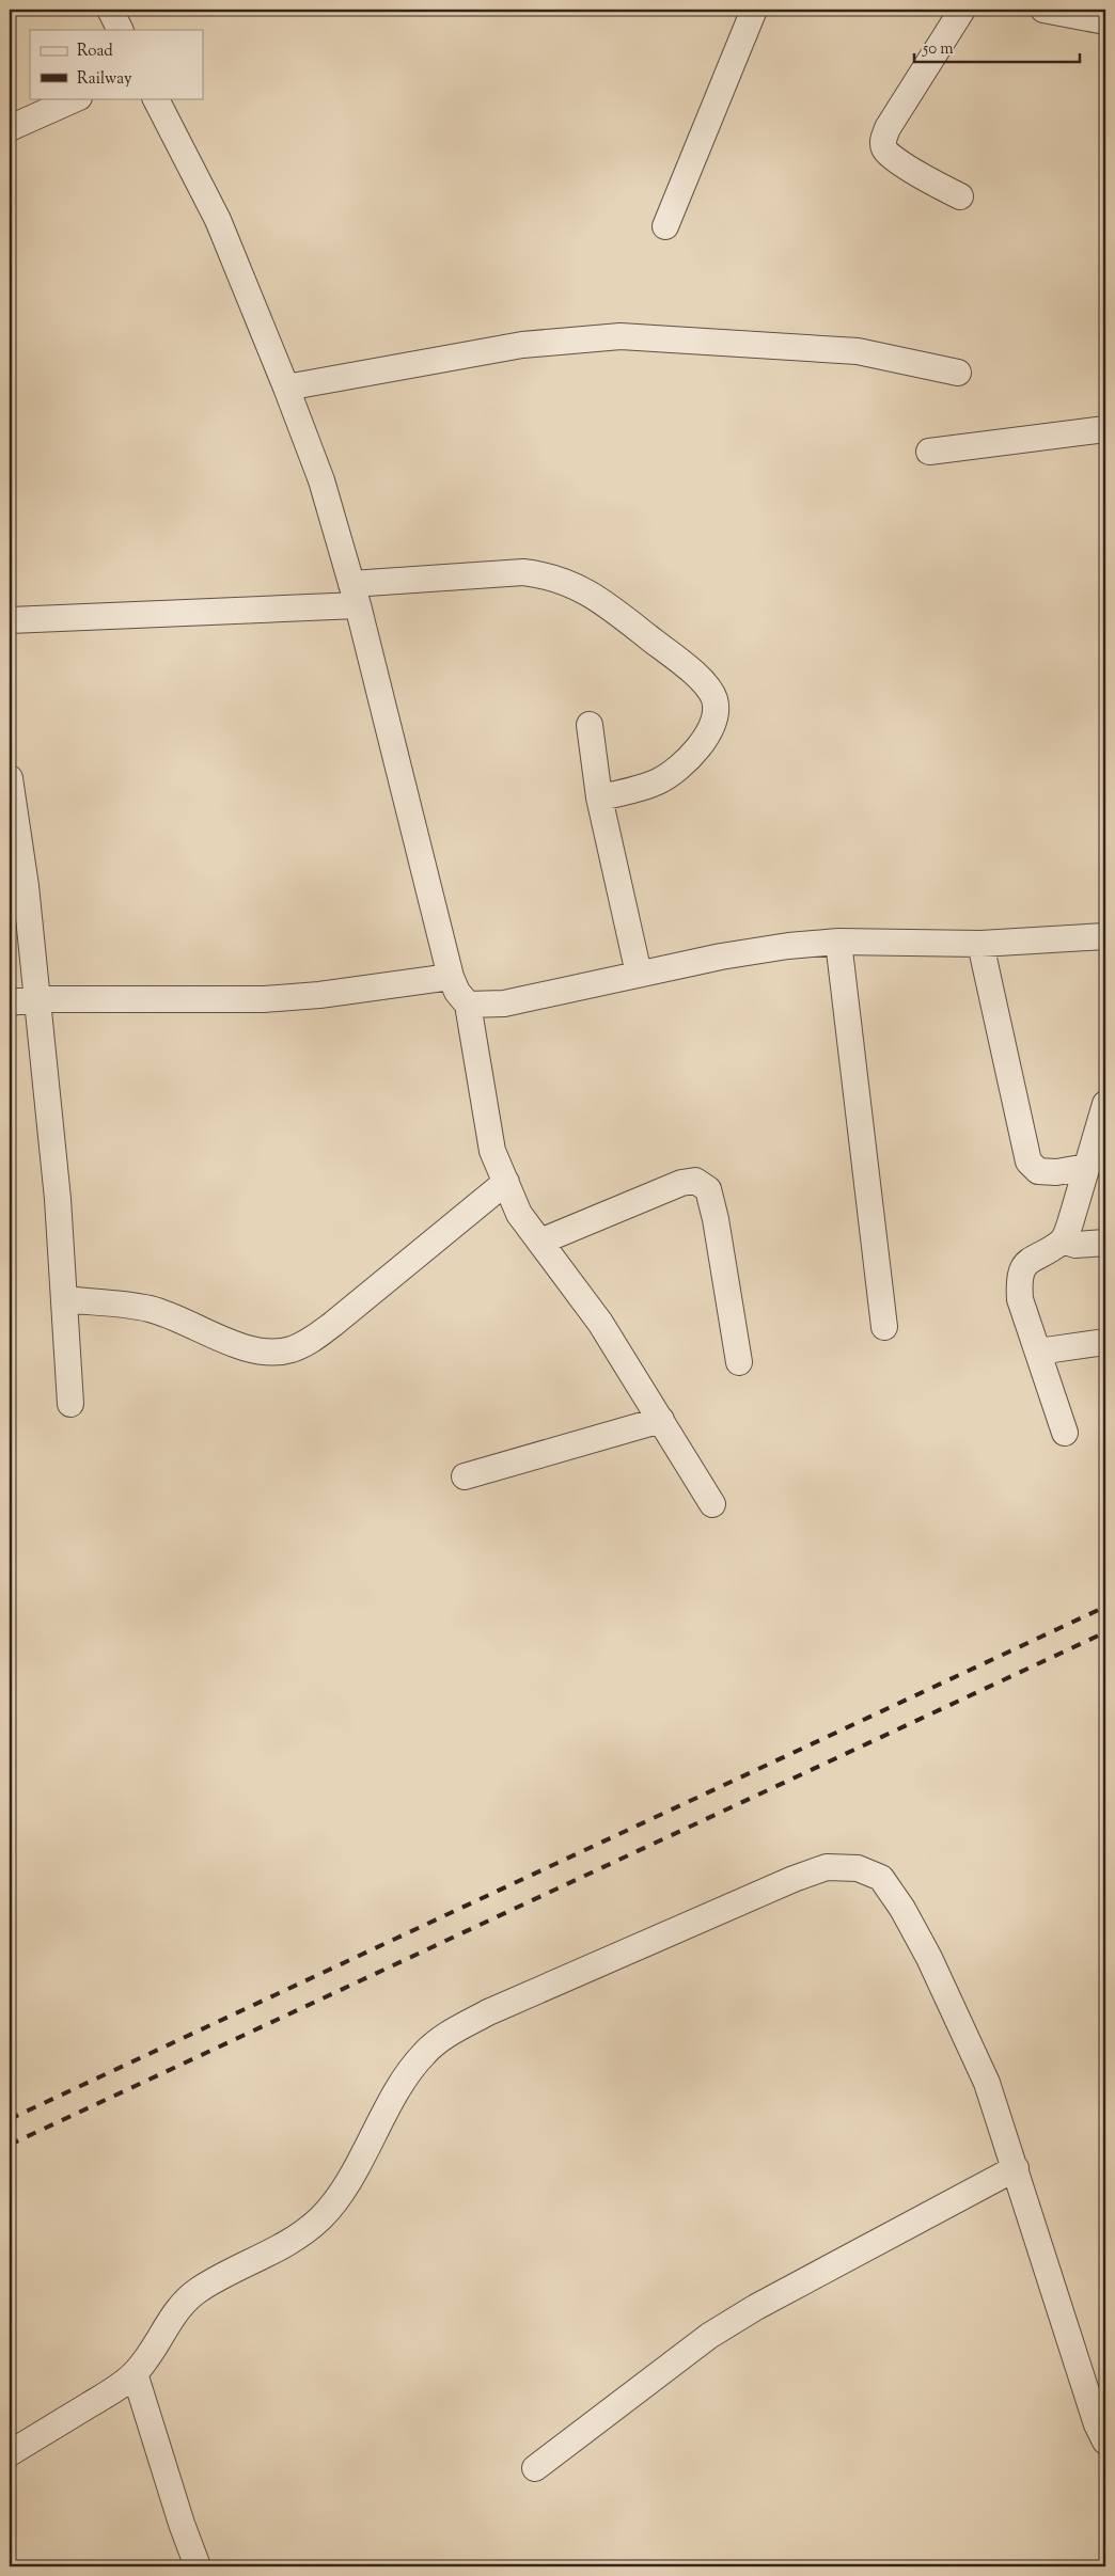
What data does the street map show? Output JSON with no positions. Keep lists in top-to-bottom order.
{
  "legend": ["Road", "Railway"],
  "scale_bar": "50 m"
}
